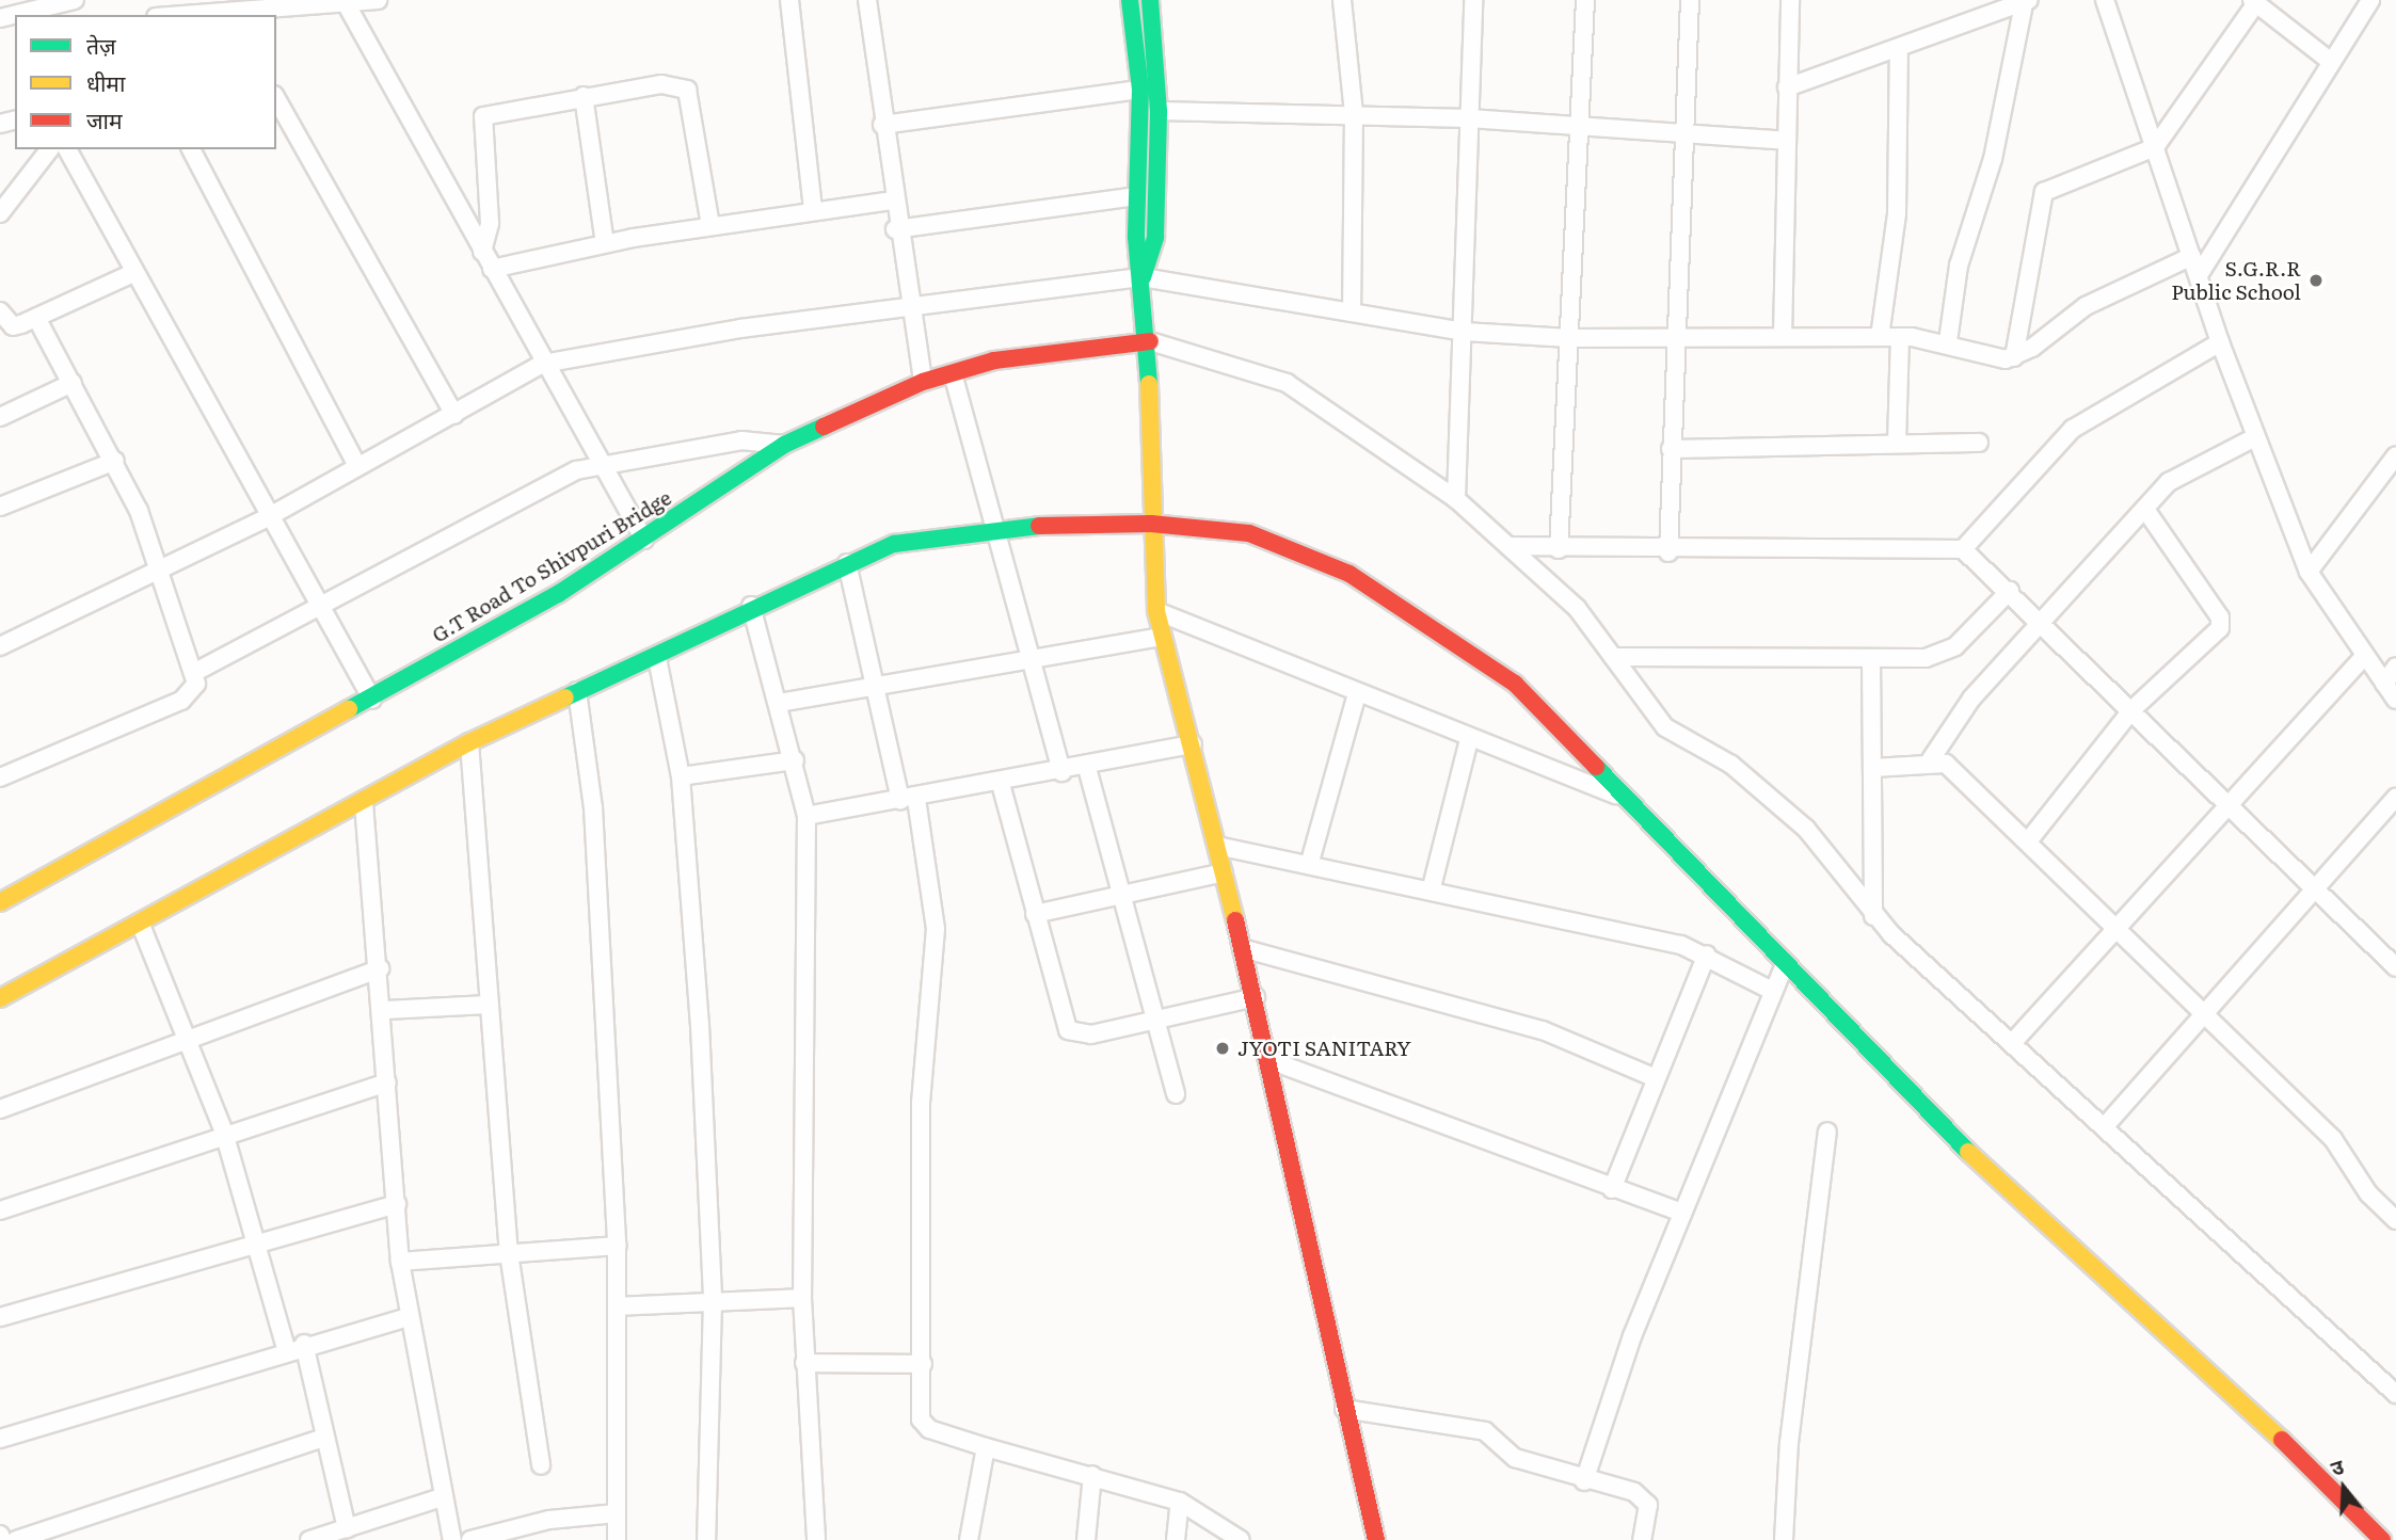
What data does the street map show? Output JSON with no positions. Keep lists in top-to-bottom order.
{
  "streets": {
    "street": ["G.T Road To Shivpuri Bridge"]
  },
  "places": ["S.G.R.R Public School", "JYOTI SANITARY"],
  "legend": ["तेज़", "धीमा", "जाम"],
  "north": "top"
}
